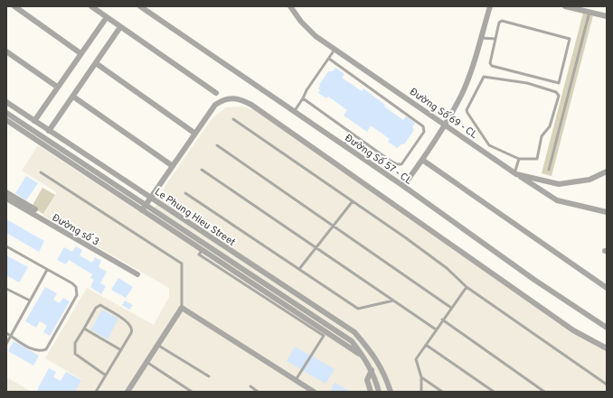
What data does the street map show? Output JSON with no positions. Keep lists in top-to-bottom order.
{
  "streets": {
    "street": [
      "Đường Số 69 - CL",
      "Đường Số 57 - CL",
      "Le Phung Hieu Street",
      "Đường số 3"
    ]
  }
}
